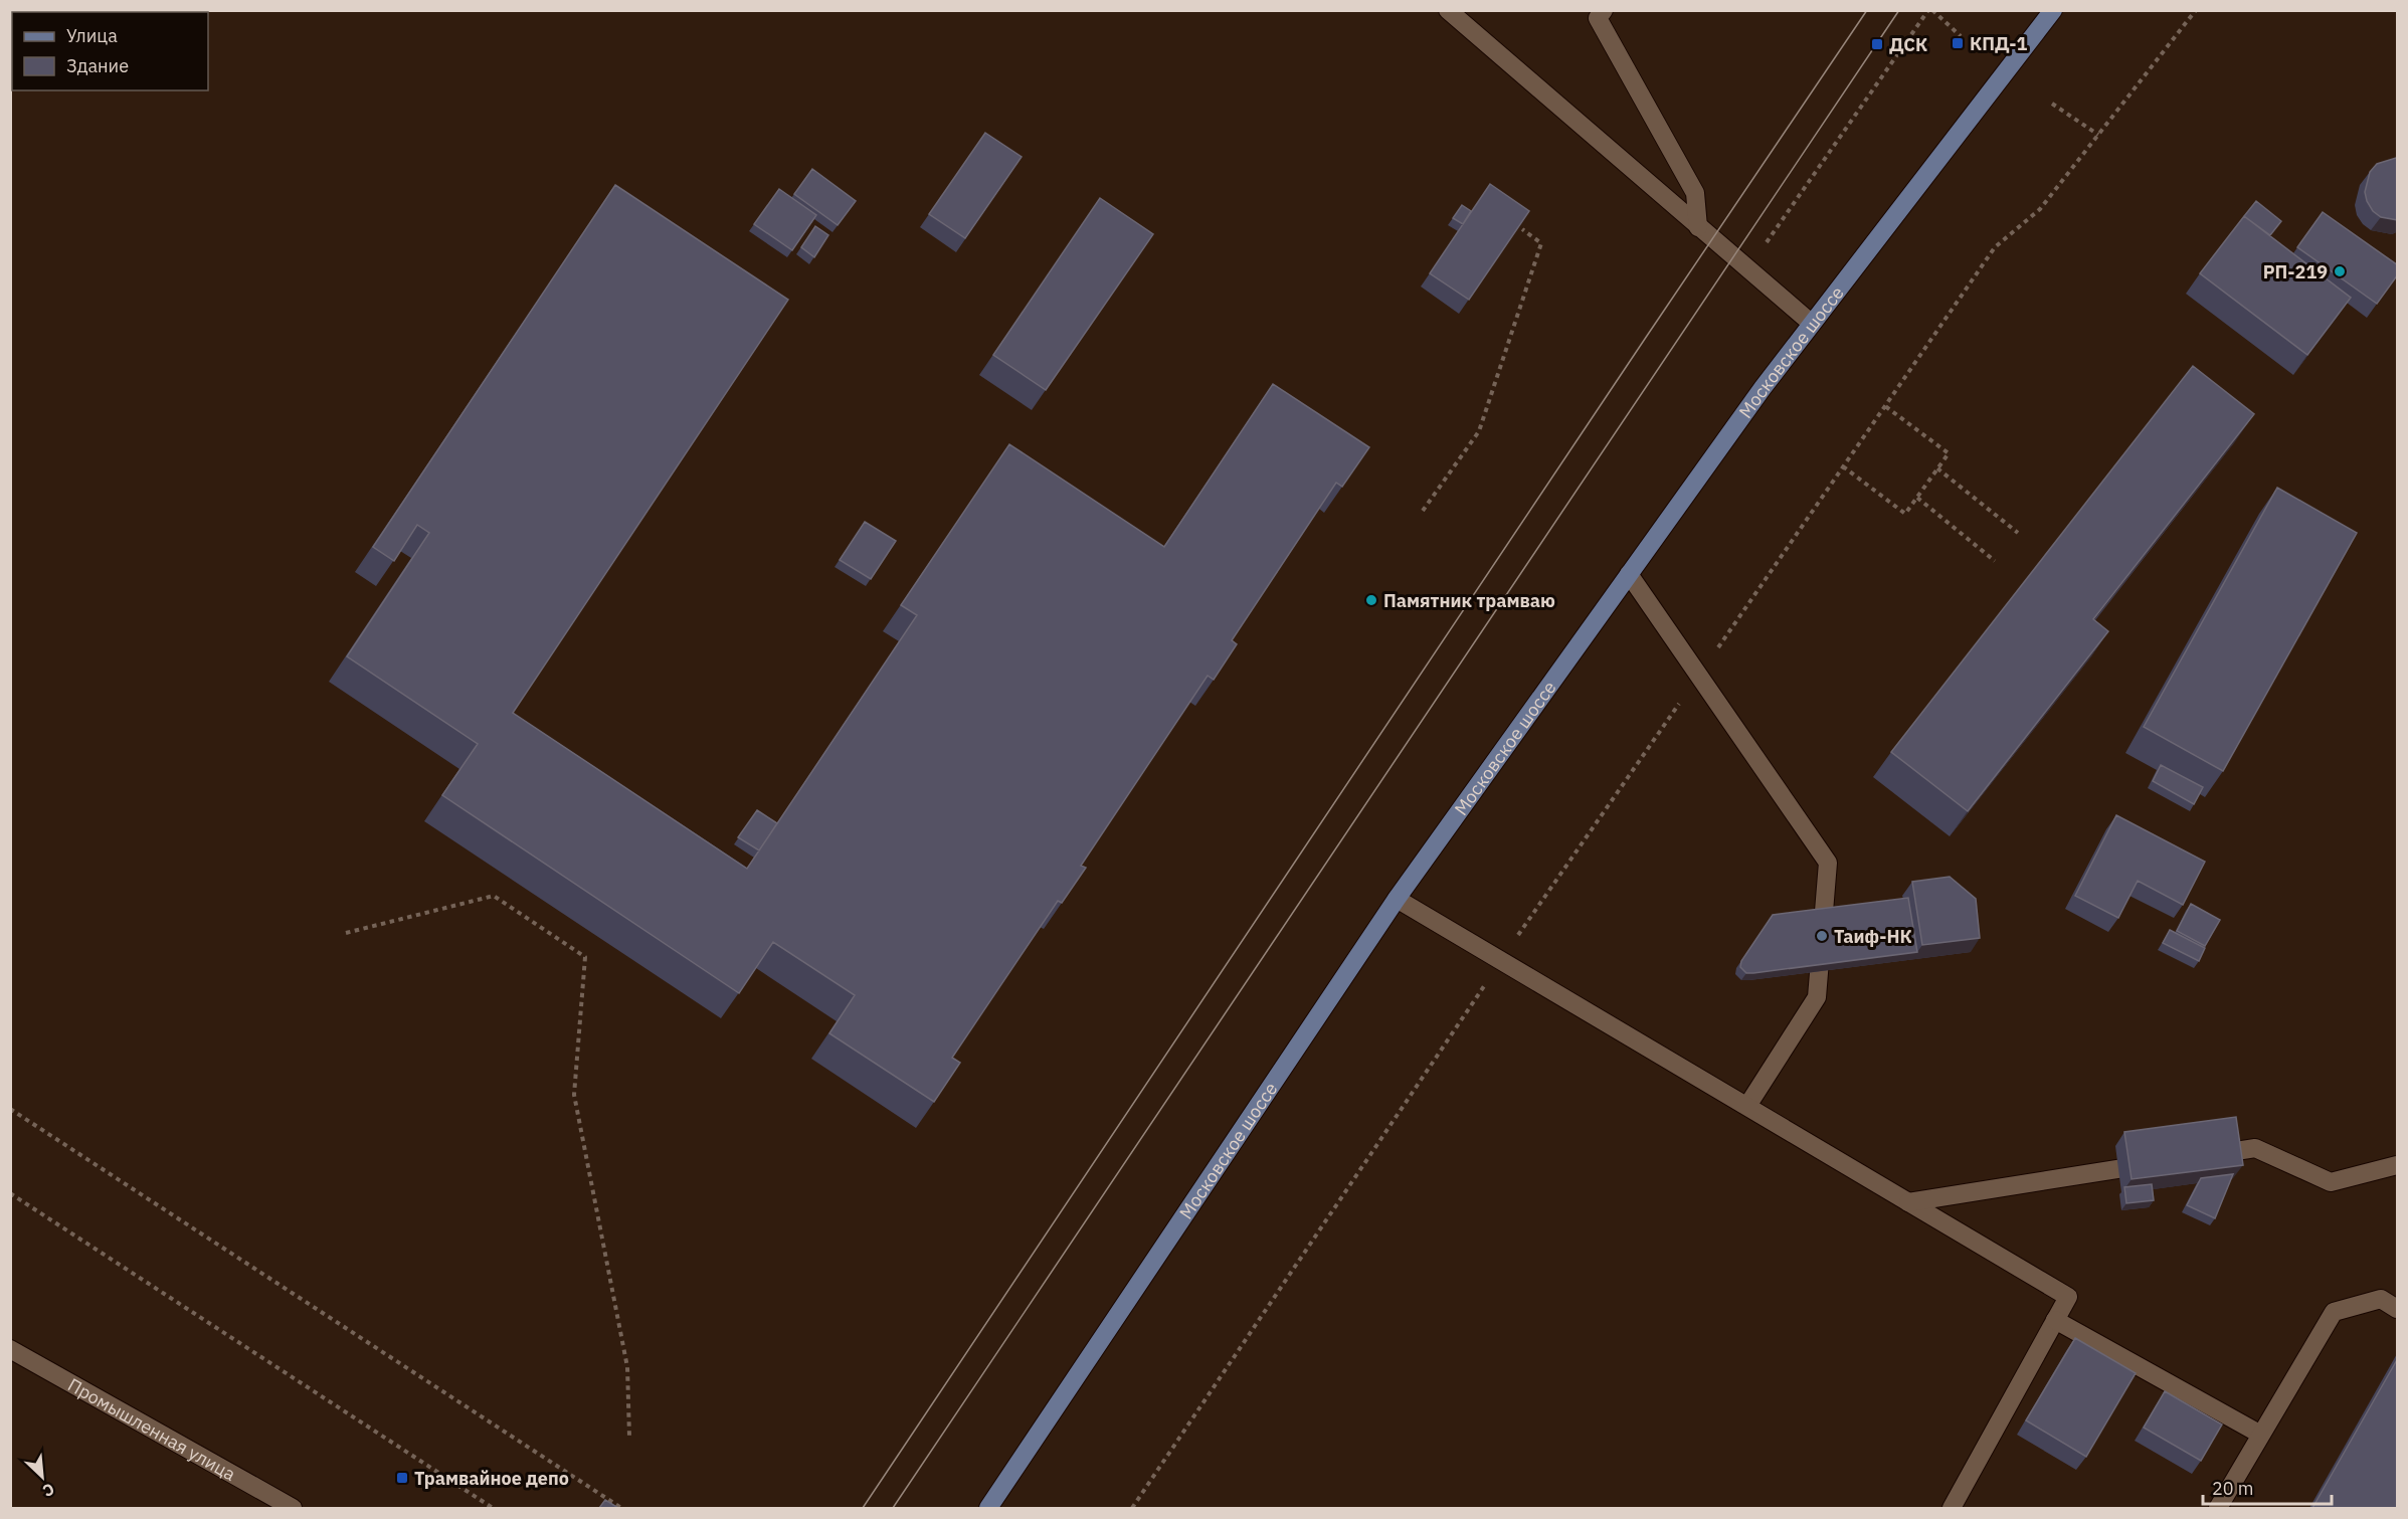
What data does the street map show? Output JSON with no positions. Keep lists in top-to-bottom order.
{
  "streets": {
    "main road": ["Московское шоссе"],
    "street": ["Промышленная улица"]
  },
  "places": {
    "transit": ["КПД-1", "ДСК", "Трамвайное депо"],
    "other": ["РП-219", "Памятник трамваю", "Таиф-НК"]
  },
  "legend": ["Улица", "Здание"],
  "scale_bar": "20 m",
  "north": "bottom right"
}
